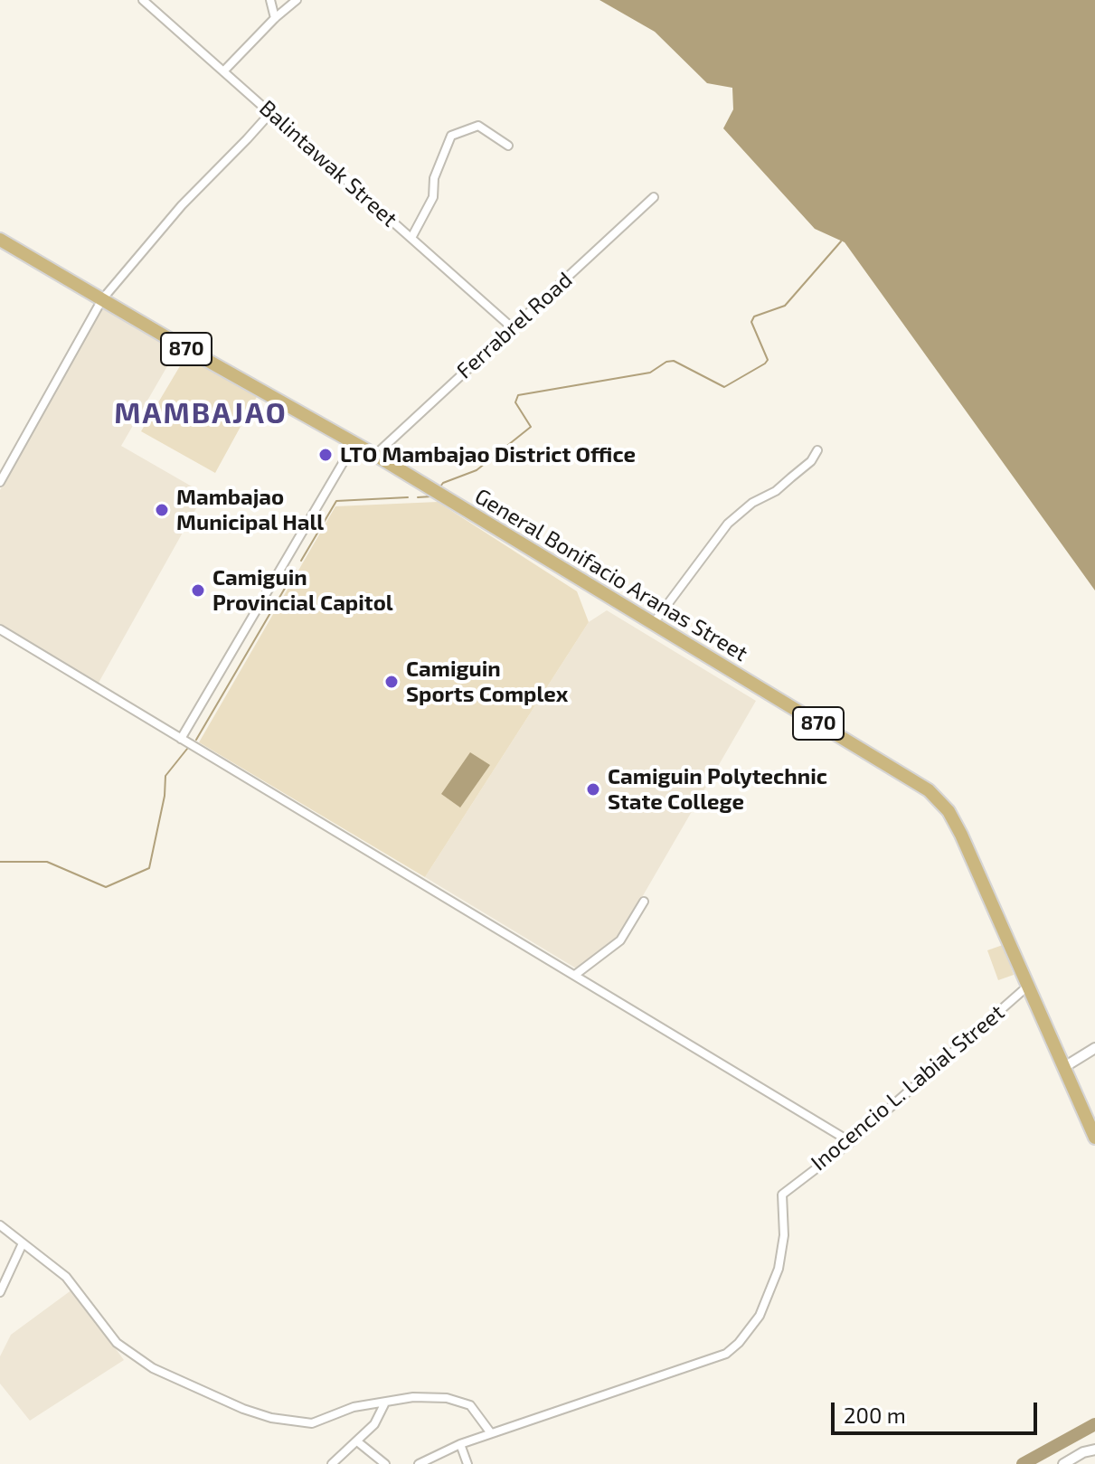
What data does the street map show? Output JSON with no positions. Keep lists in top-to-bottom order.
{
  "streets": {
    "main road": ["870", "General Bonifacio Aranas Street"],
    "street": ["Balintawak Street", "Ferrabrel Road", "Inocencio L. Labial Street"]
  },
  "crossings": [
    ["Balintawak Street", "Ferrabrel Road"],
    ["Ferrabrel Road", "General Bonifacio Aranas Street"],
    ["870", "General Bonifacio Aranas Street"],
    ["General Bonifacio Aranas Street", "Inocencio L. Labial Street"]
  ],
  "districts": ["MAMBAJAO"],
  "places": [
    "LTO Mambajao District Office",
    "Mambajao Municipal Hall",
    "Camiguin Provincial Capitol",
    "Camiguin Sports Complex",
    "Camiguin Polytechnic State College"
  ],
  "scale_bar": "200 m"
}
